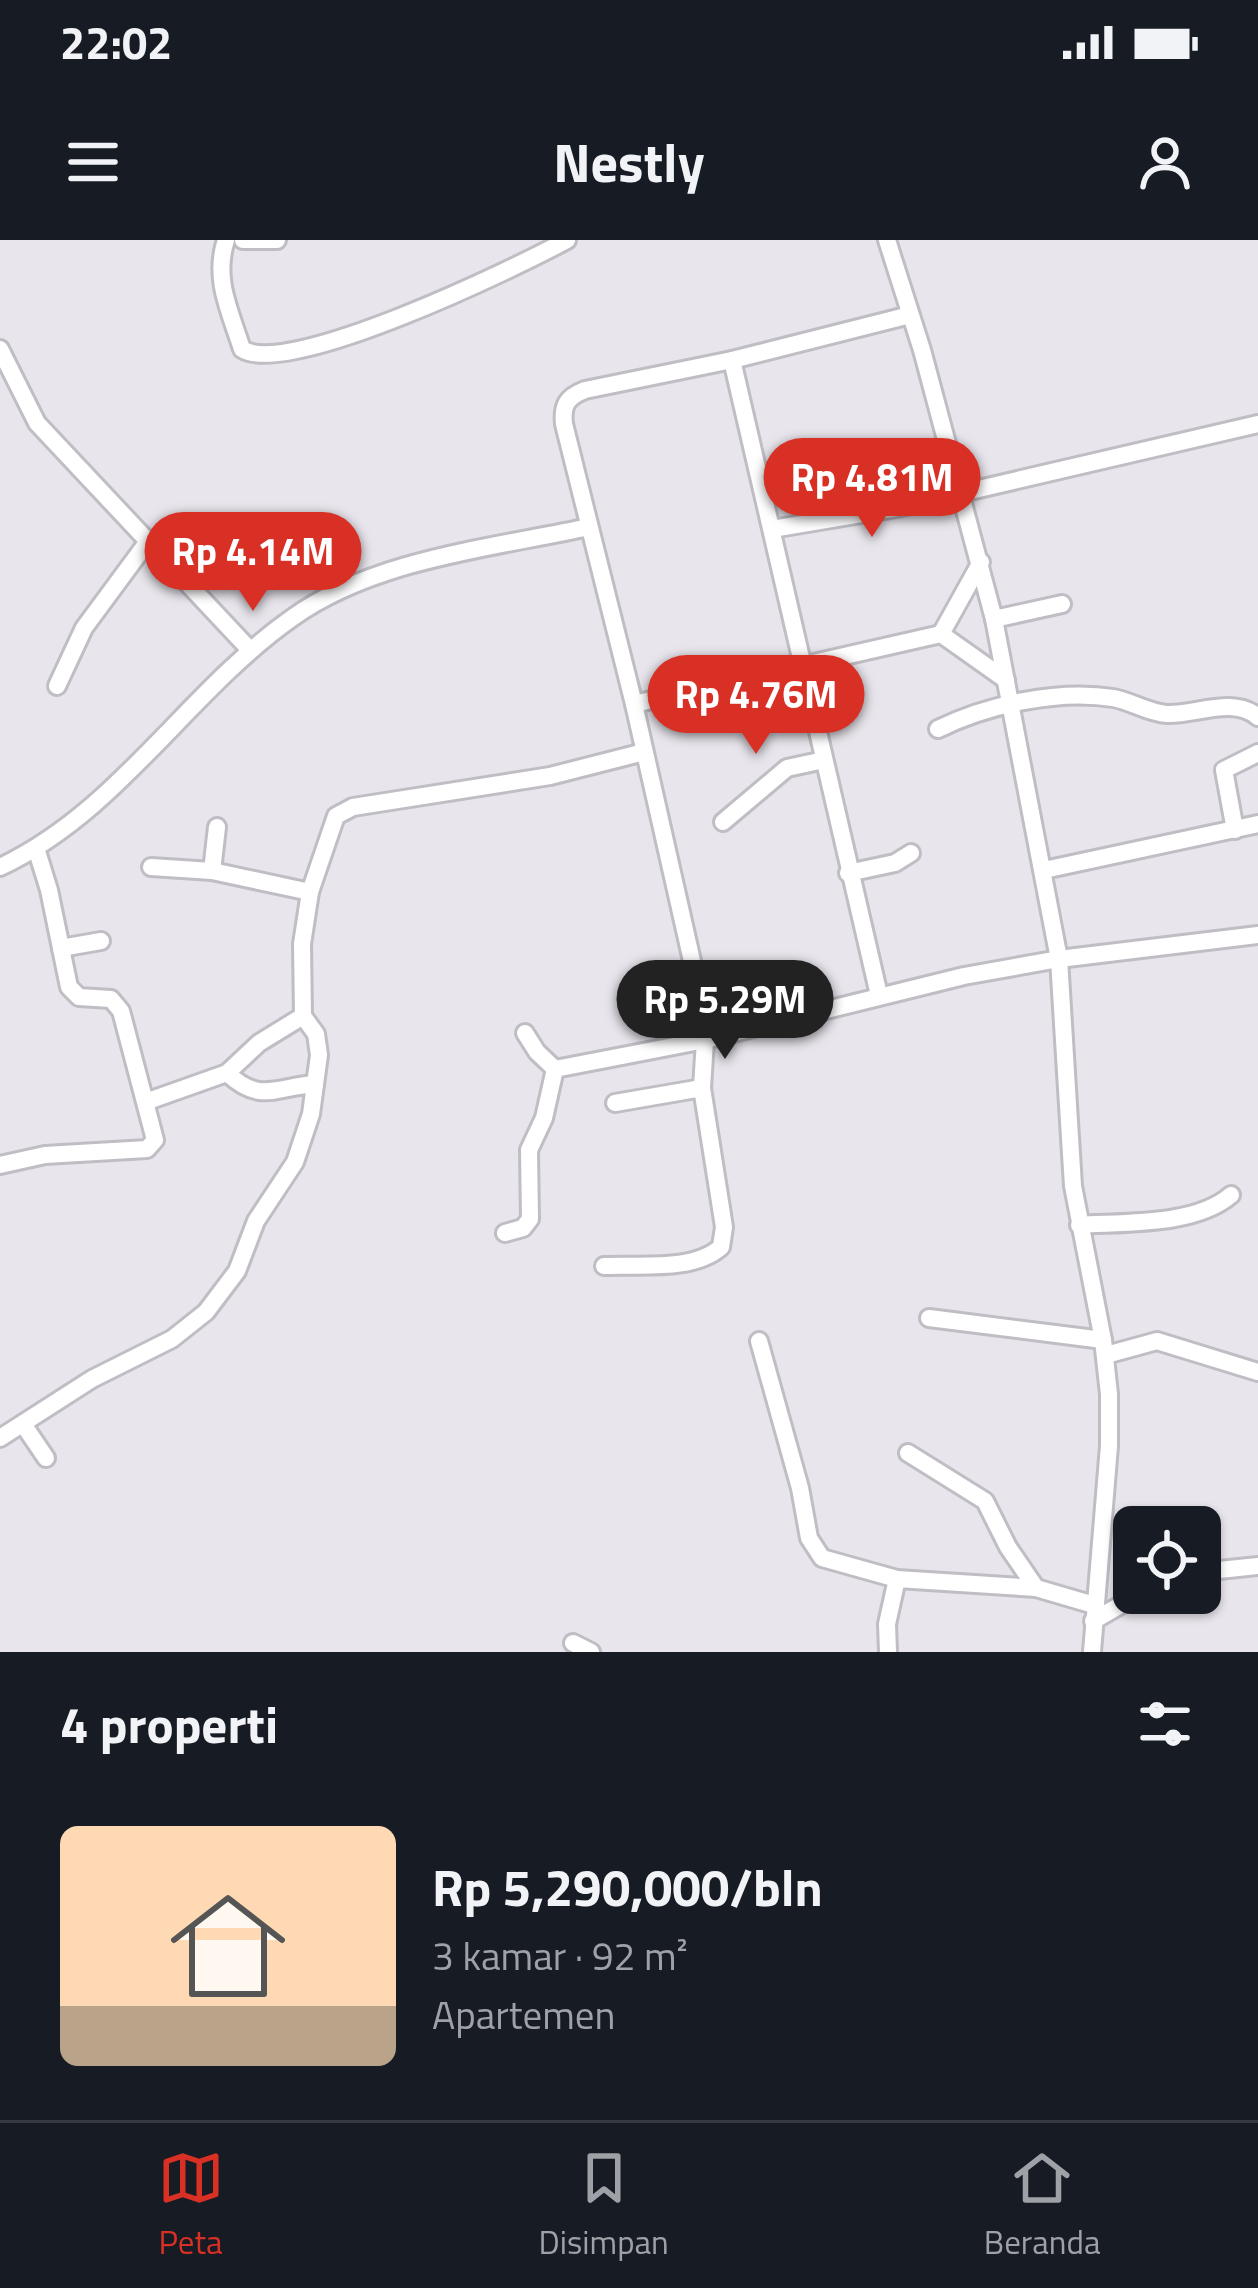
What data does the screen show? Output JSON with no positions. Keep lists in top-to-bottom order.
{
  "page": {
    "status": "22:02",
    "header": "Nestly",
    "price": [
      "Rp 4.81M",
      "Rp 4.14M",
      "Rp 4.76M",
      "Rp 5.29M"
    ],
    "heading": "4 properti",
    "list": [
      {
        "name": "Rp 5,290,000/bln",
        "note": "3 kamar · 92 m² · Apartemen"
      }
    ],
    "tabs": ["Peta", "Disimpan", "Beranda"]
  }
}
